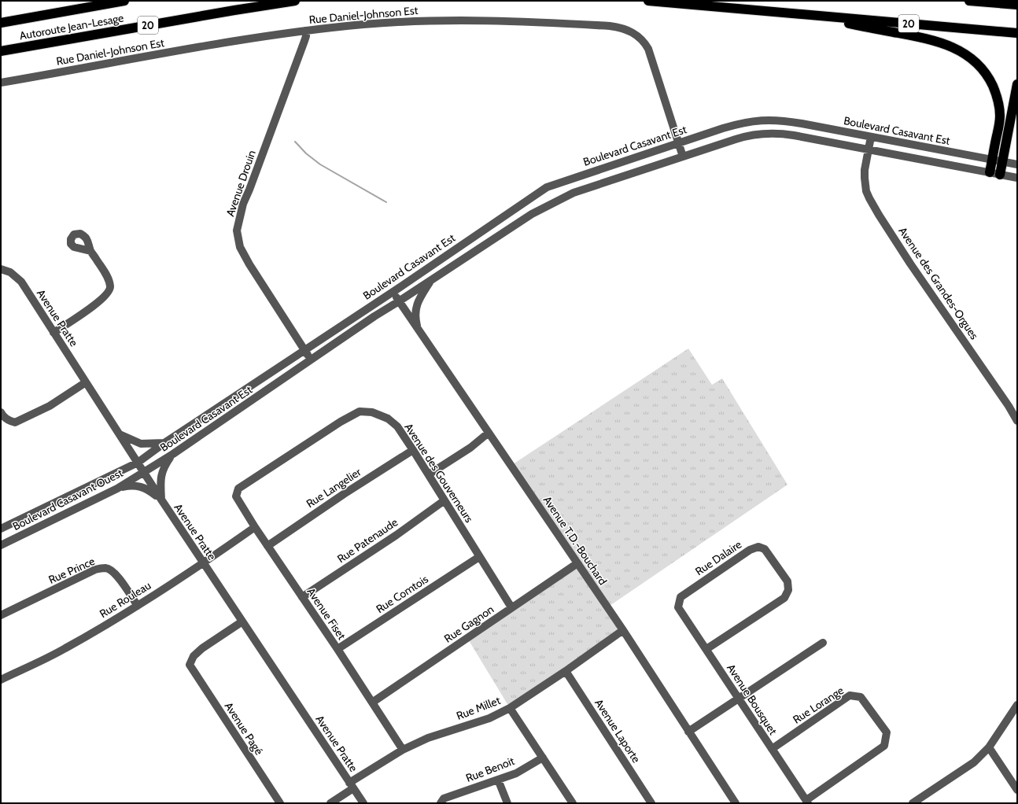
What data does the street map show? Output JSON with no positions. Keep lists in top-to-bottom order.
{
  "streets": {
    "highway": ["20", "Autoroute Jean-Lesage"],
    "street": [
      "Rue Daniel-Johnson Est",
      "Boulevard Casavant Est",
      "Avenue Drouin",
      "Avenue des Grandes-Orgues",
      "Avenue Pratte",
      "Avenue des Gouverneurs",
      "Rue Langelier",
      "Boulevard Casavant Ouest",
      "Rue Patenaude",
      "Avenue T.D.-Bouchard",
      "Rue Dalaire",
      "Rue Prince",
      "Rue Comtois",
      "Rue Rouleau",
      "Avenue Fiset",
      "Rue Gagnon",
      "Avenue Bousquet",
      "Rue Lorange",
      "Rue Millet",
      "Avenue Pagé",
      "Avenue Laporte",
      "Rue Benoit"
    ]
  },
  "crossings": [
    ["Rue Daniel-Johnson Est", "Boulevard Casavant Est"],
    ["Rue Daniel-Johnson Est", "Avenue Drouin"],
    ["Boulevard Casavant Est", "Avenue Drouin"],
    ["Boulevard Casavant Est", "Avenue des Grandes-Orgues"],
    ["Boulevard Casavant Est", "Avenue Pratte"],
    ["Boulevard Casavant Est", "Boulevard Casavant Ouest"],
    ["Boulevard Casavant Est", "Avenue T.D.-Bouchard"],
    ["Avenue Pratte", "Boulevard Casavant Ouest"],
    ["Avenue Pratte", "Rue Rouleau"],
    ["Avenue Pratte", "Rue Millet"],
    ["Avenue Pratte", "Avenue Pagé"],
    ["Avenue des Gouverneurs", "Rue Langelier"],
    ["Avenue des Gouverneurs", "Rue Patenaude"],
    ["Avenue des Gouverneurs", "Rue Comtois"],
    ["Avenue des Gouverneurs", "Avenue Fiset"],
    ["Avenue des Gouverneurs", "Rue Gagnon"],
    ["Rue Langelier", "Avenue Fiset"],
    ["Rue Patenaude", "Avenue Fiset"],
    ["Avenue T.D.-Bouchard", "Rue Gagnon"],
    ["Avenue T.D.-Bouchard", "Rue Millet"],
    ["Rue Dalaire", "Avenue Bousquet"],
    ["Rue Prince", "Rue Rouleau"],
    ["Rue Comtois", "Avenue Fiset"],
    ["Rue Rouleau", "Avenue Fiset"],
    ["Avenue Fiset", "Rue Gagnon"],
    ["Avenue Fiset", "Rue Millet"],
    ["Avenue Bousquet", "Rue Lorange"],
    ["Rue Millet", "Avenue Laporte"]
  ]
}
